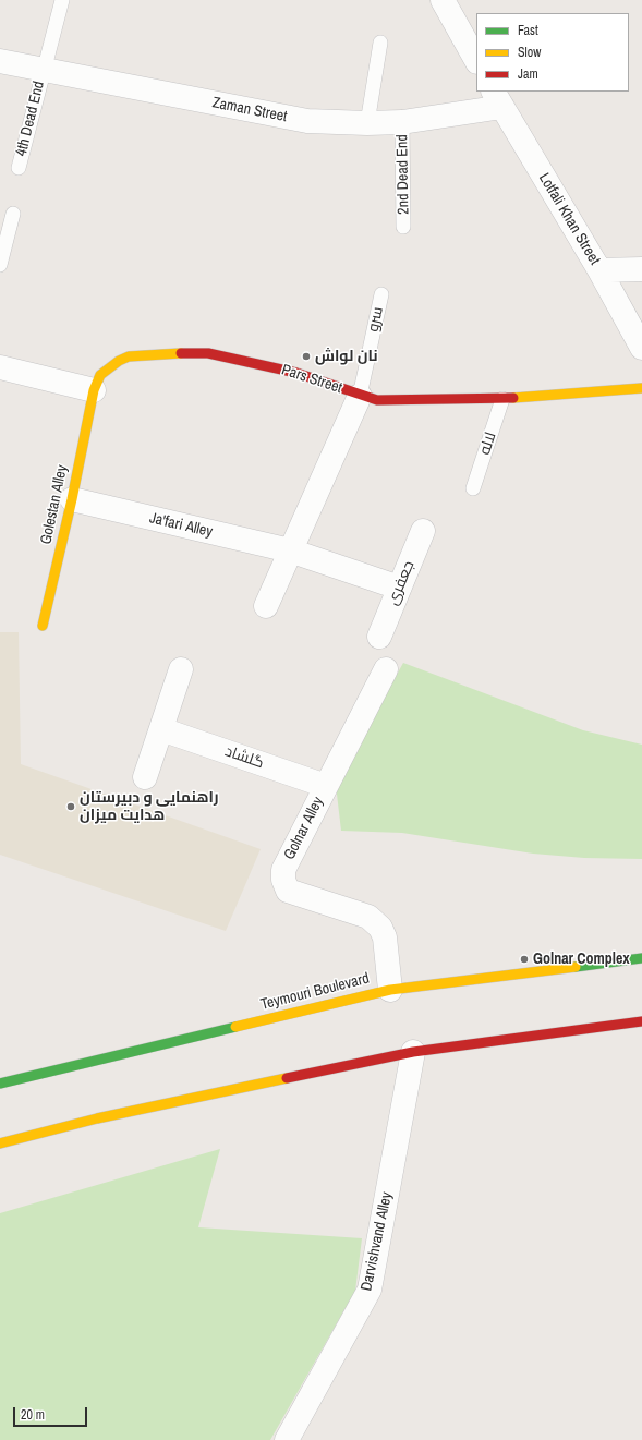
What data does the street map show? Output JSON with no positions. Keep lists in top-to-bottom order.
{
  "streets": {
    "main road": ["Pars Street", "Golestan Alley", "Teymouri Boulevard"],
    "street": [
      "Zaman Street",
      "Lotfali Khan Street",
      "Ja'fari Alley",
      "جعفری",
      "گلشاد",
      "Golnar Alley",
      "Darvishvand Alley"
    ],
    "lane": [
      "4th Dead End",
      "2nd Dead End",
      "سرو",
      "لاله"
    ]
  },
  "crossings": [
    ["Zaman Street", "4th Dead End"],
    ["Zaman Street", "2nd Dead End"],
    ["Zaman Street", "Lotfali Khan Street"],
    ["سرو", "Pars Street"],
    ["Pars Street", "لاله"],
    ["Pars Street", "Golestan Alley"],
    ["Golestan Alley", "Ja'fari Alley"],
    ["Ja'fari Alley", "جعفری"],
    ["گلشاد", "Golnar Alley"],
    ["Golnar Alley", "Teymouri Boulevard"]
  ],
  "places": ["نان لواش", "راهنمایی و دبیرستان هدایت میزان", "Golnar Complex"],
  "legend": ["Fast", "Slow", "Jam"],
  "scale_bar": "20 m"
}
